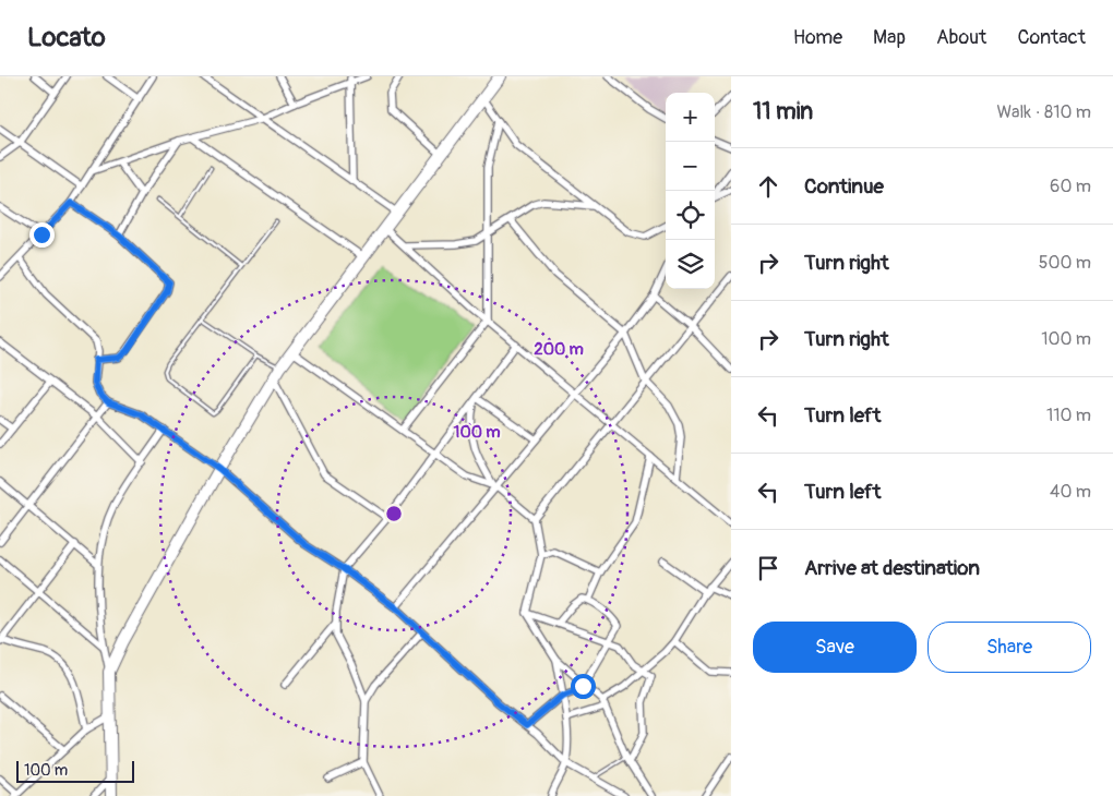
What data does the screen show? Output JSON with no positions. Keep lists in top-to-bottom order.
{
  "scale_bar": "100 m",
  "page": {
    "header": "Locato",
    "nav": [
      "Home",
      "Map",
      "About",
      "Contact"
    ],
    "heading": ["11 min", "Walk · 810 m"],
    "map_buttons": ["+", "−"],
    "list": [
      ["Continue", "60 m"],
      ["Turn right", "500 m"],
      ["Turn right", "100 m"],
      ["Turn left", "110 m"],
      ["Turn left", "40 m"],
      "Arrive at destination"
    ],
    "buttons": ["Save", "Share"],
    "scale": "100 m"
  },
  "rings": ["200 m", "100 m"]
}
